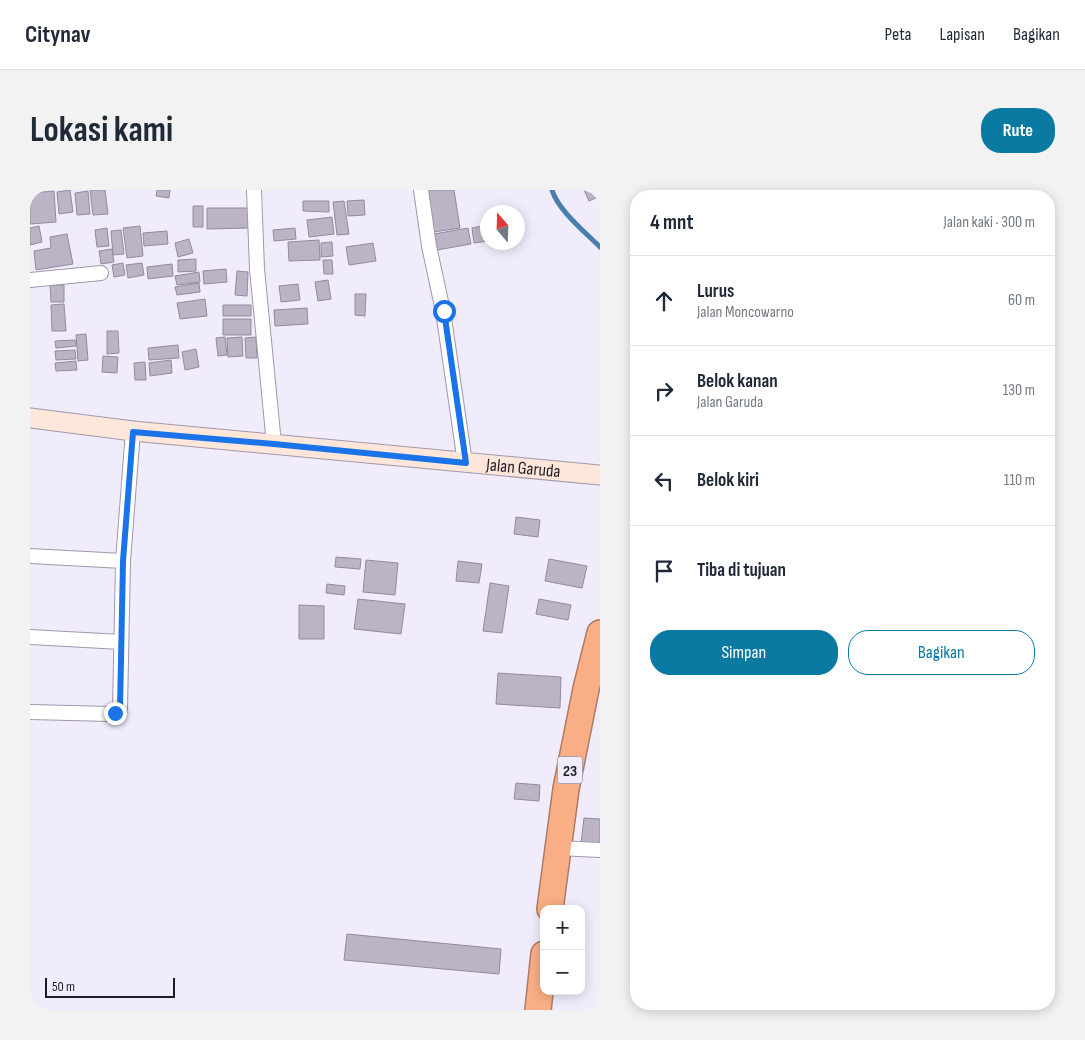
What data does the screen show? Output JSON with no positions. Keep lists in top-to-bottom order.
{
  "streets": {
    "highway": ["23"],
    "street": ["Jalan Garuda"]
  },
  "scale_bar": "50 m",
  "north": "top",
  "page": {
    "header": "Citynav",
    "nav": ["Peta", "Lapisan", "Bagikan"],
    "buttons": [
      "Rute",
      ["Simpan", "Bagikan"]
    ],
    "title": "Lokasi kami",
    "heading": ["4 mnt", "Jalan kaki · 300 m"],
    "list": [
      ["Lurus", "Jalan Moncowarno", "60 m"],
      ["Belok kanan", "Jalan Garuda", "130 m"],
      ["Belok kiri", "110 m"],
      "Tiba di tujuan"
    ],
    "map_buttons": ["+", "−"],
    "scale": "50 m"
  }
}
